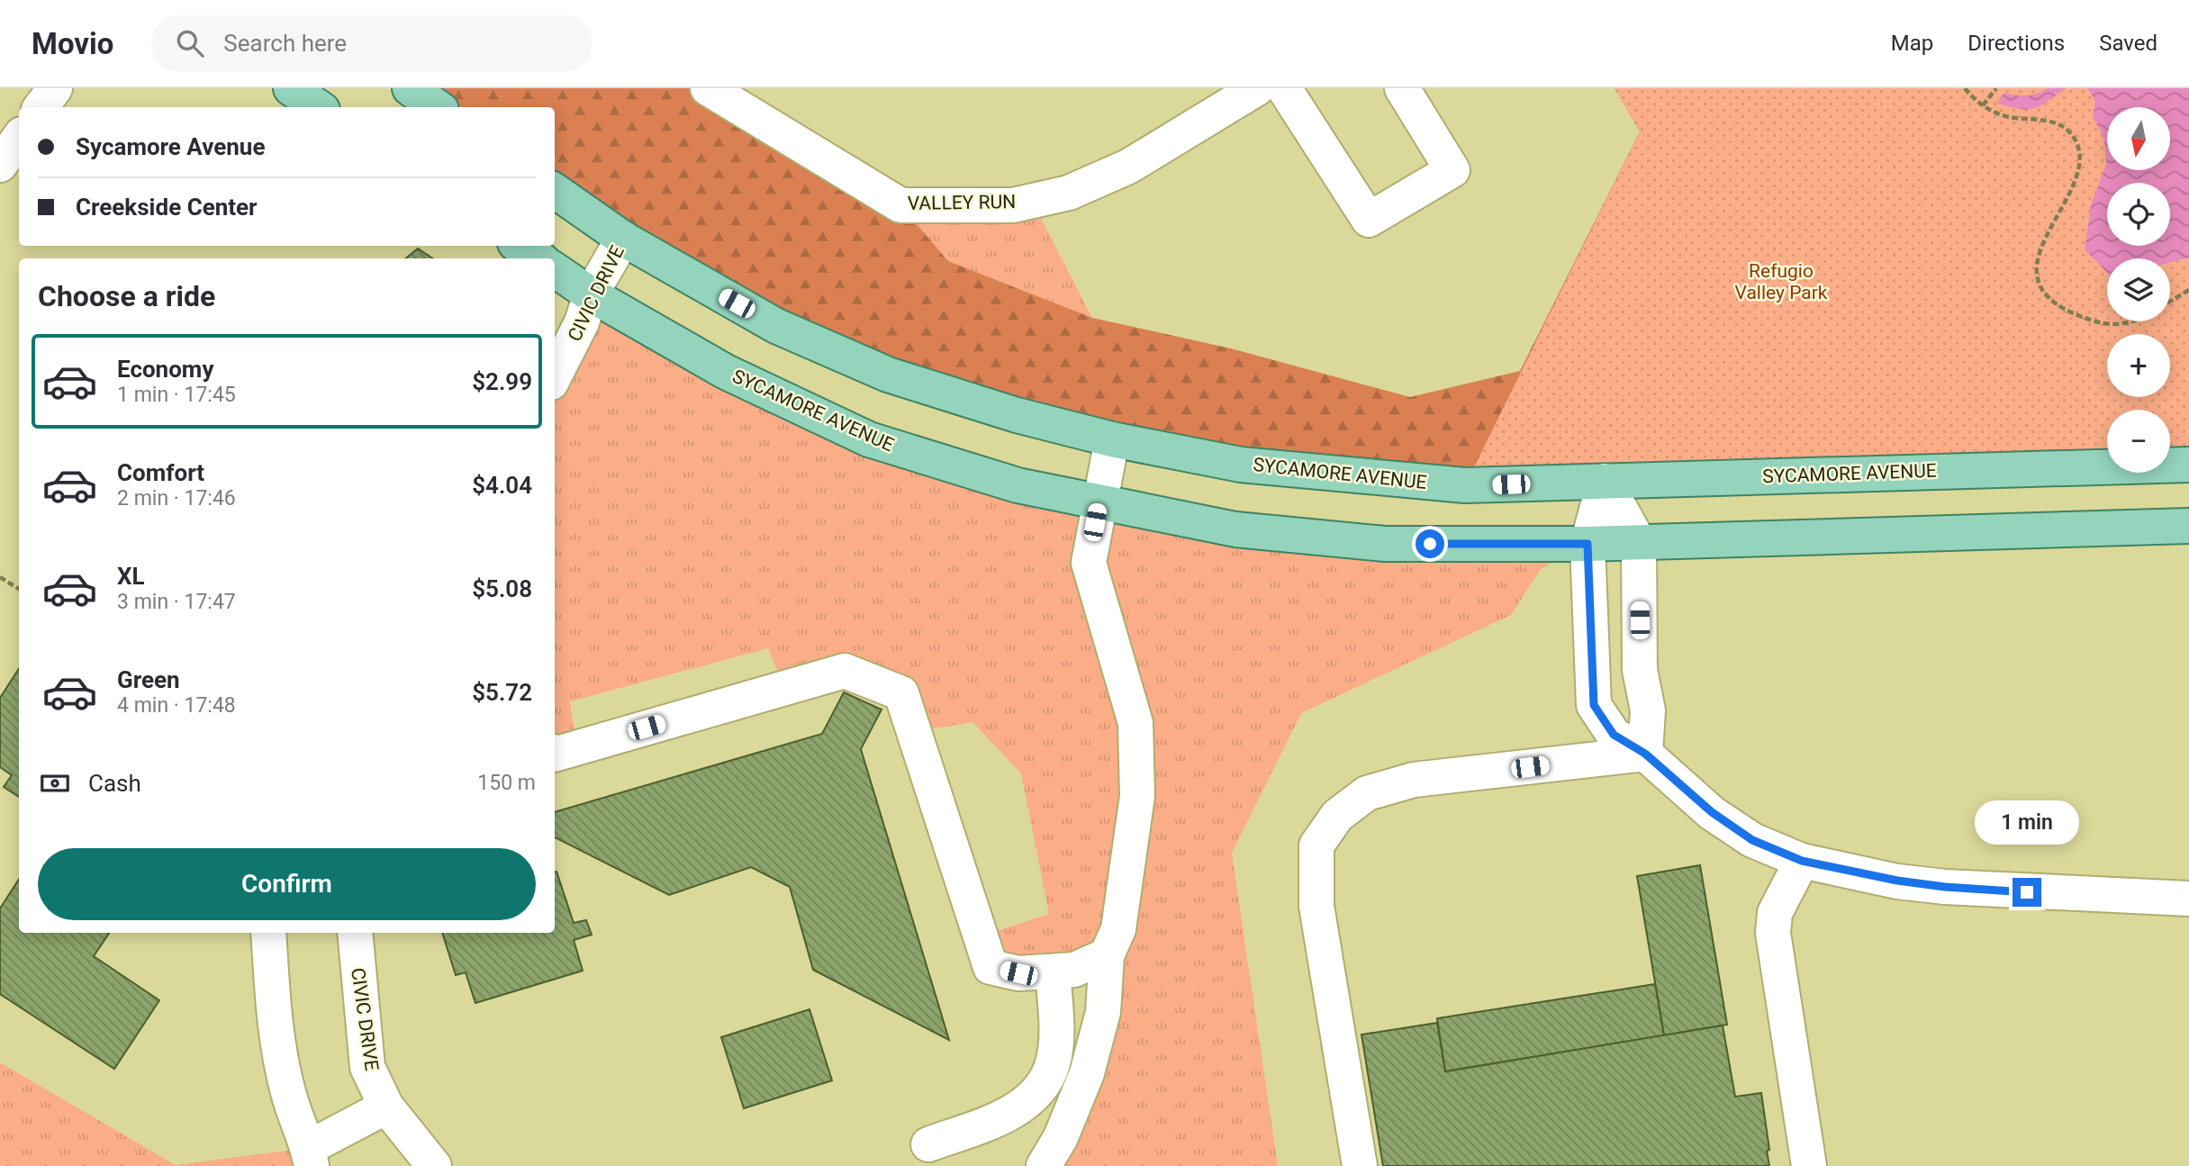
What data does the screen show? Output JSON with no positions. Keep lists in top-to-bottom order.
{
  "streets": {
    "main road": ["SYCAMORE AVENUE"],
    "street": ["VALLEY RUN", "CIVIC DRIVE"]
  },
  "crossings": [
    ["CIVIC DRIVE", "SYCAMORE AVENUE"]
  ],
  "parks": ["Refugio Valley Park"],
  "north": "bottom",
  "page": {
    "header": "Movio",
    "search": "Search here",
    "nav": ["Map", "Directions", "Saved"],
    "map_buttons": ["+", "−"],
    "banner": ["Sycamore Avenue", "Creekside Center"],
    "heading": "Choose a ride",
    "list": [
      {
        "name": "Economy",
        "note": "1 min · 17:45",
        "value": "$2.99"
      },
      {
        "name": "Comfort",
        "note": "2 min · 17:46",
        "value": "$4.04"
      },
      {
        "name": "XL",
        "note": "3 min · 17:47",
        "value": "$5.08"
      },
      {
        "name": "Green",
        "note": "4 min · 17:48",
        "value": "$5.72"
      }
    ],
    "pay": ["Cash", "150 m"],
    "bubble": "1 min",
    "buttons": "Confirm"
  }
}
